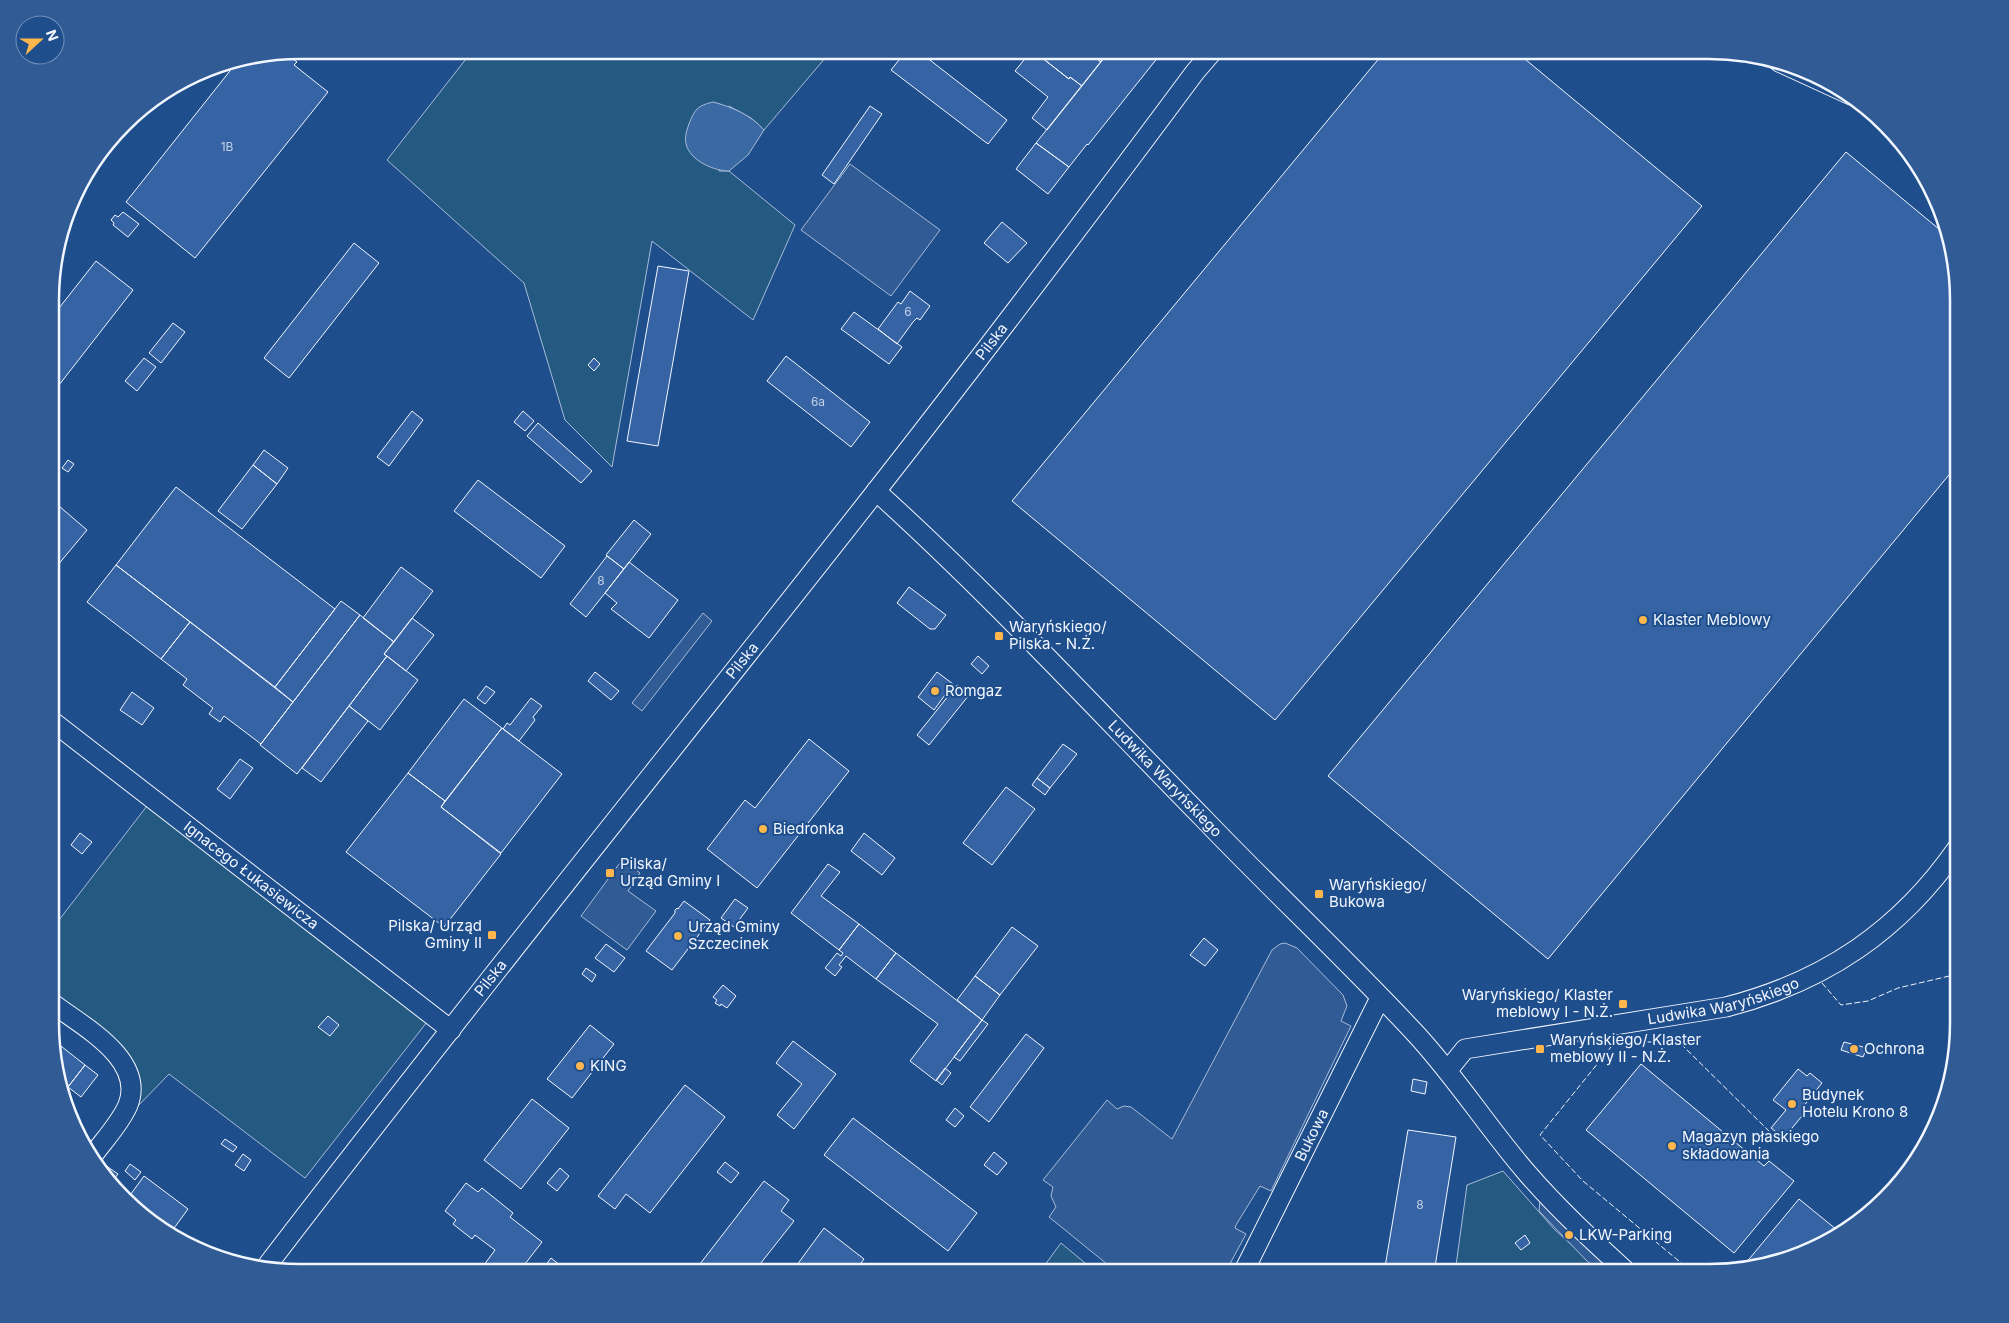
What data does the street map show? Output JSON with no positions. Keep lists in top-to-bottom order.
{
  "streets": {
    "street": [
      "Pilska",
      "Ludwika Waryńskiego",
      "Ignacego Łukasiewicza",
      "Bukowa"
    ]
  },
  "crossings": [
    ["Pilska", "Ludwika Waryńskiego"],
    ["Pilska", "Ignacego Łukasiewicza"],
    ["Ludwika Waryńskiego", "Bukowa"]
  ],
  "places": {
    "other": [
      "Klaster Meblowy",
      "Romgaz",
      "Biedronka",
      "Urząd Gminy Szczecinek",
      "Ochrona",
      "KING",
      "Budynek Hotelu Krono 8",
      "Magazyn płaskiego składowania",
      "LKW-Parking"
    ],
    "transit": [
      "Waryńskiego/ Pilska - N.Ż.",
      "Pilska/ Urząd Gminy I",
      "Waryńskiego/ Bukowa",
      "Pilska/ Urząd Gminy II",
      "Waryńskiego/ Klaster meblowy I - N.Ż.",
      "Waryńskiego/ Klaster meblowy II - N.Ż."
    ]
  },
  "house_numbers": [
    "1B",
    "6",
    "6a",
    "8",
    "8"
  ],
  "north": "right"
}
